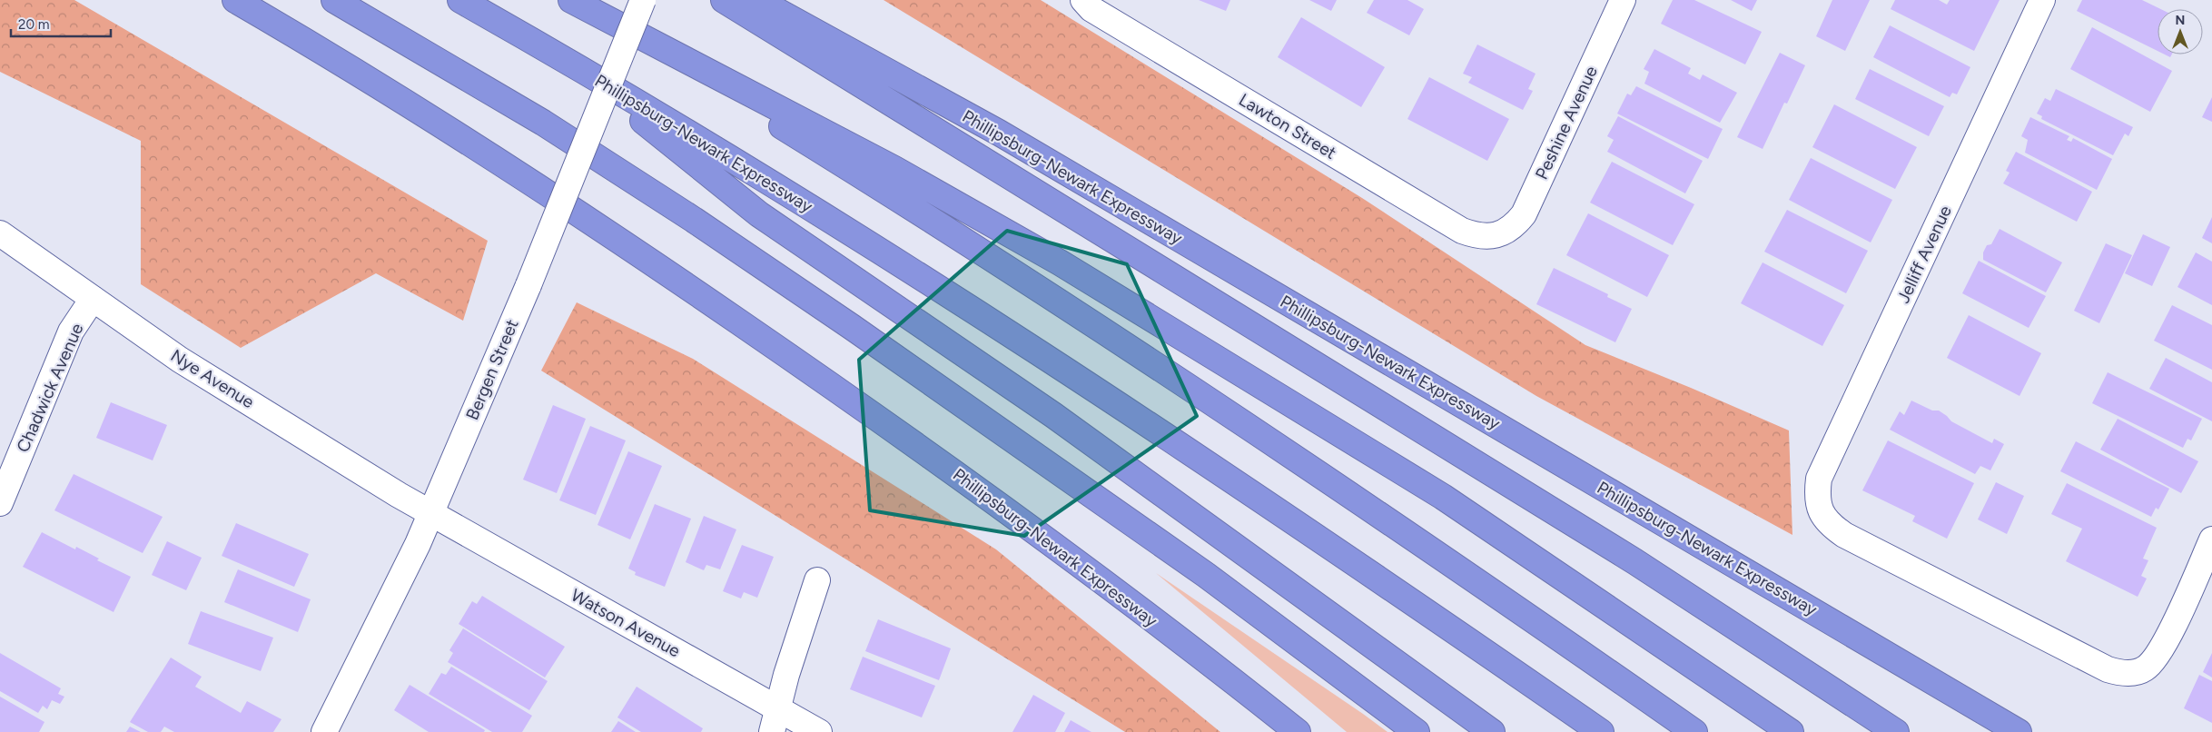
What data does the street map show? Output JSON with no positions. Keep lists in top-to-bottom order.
{
  "streets": {
    "highway": ["Phillipsburg-Newark Expressway"],
    "street": [
      "Peshine Avenue",
      "Lawton Street",
      "Jelliff Avenue",
      "Bergen Street",
      "Nye Avenue",
      "Chadwick Avenue",
      "Watson Avenue"
    ]
  },
  "crossings": [
    ["Peshine Avenue", "Lawton Street"],
    ["Bergen Street", "Nye Avenue"],
    ["Bergen Street", "Watson Avenue"],
    ["Nye Avenue", "Chadwick Avenue"],
    ["Nye Avenue", "Watson Avenue"]
  ],
  "scale_bar": "20 m",
  "north": "top"
}
